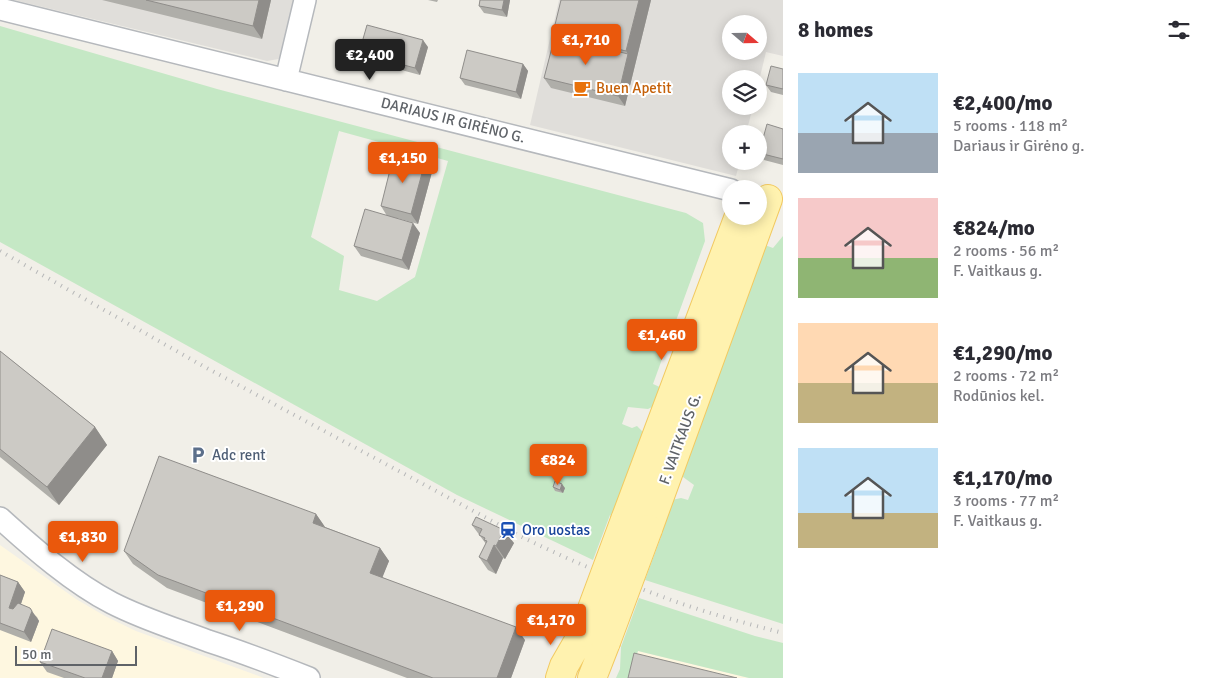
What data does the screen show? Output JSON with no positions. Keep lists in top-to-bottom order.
{
  "streets": {
    "main road": ["F. VAITKAUS G."],
    "street": ["DARIAUS IR GIRĖNO G."]
  },
  "places": {
    "cafe": ["Buen Apetit"],
    "parking": ["Adc rent"],
    "station": ["Oro uostas"]
  },
  "scale_bar": "50 m",
  "north": "right",
  "page": {
    "heading": "8 homes",
    "map_buttons": ["+", "−"],
    "price": [
      "€1,710",
      "€2,400",
      "€1,150",
      "€1,460",
      "€824",
      "€1,830",
      "€1,290",
      "€1,170"
    ],
    "list": [
      {
        "name": "€2,400/mo",
        "note": "5 rooms · 118 m² · Dariaus ir Girėno g."
      },
      {
        "name": "€824/mo",
        "note": "2 rooms · 56 m² · F. Vaitkaus g."
      },
      {
        "name": "€1,290/mo",
        "note": "2 rooms · 72 m² · Rodūnios kel."
      },
      {
        "name": "€1,170/mo",
        "note": "3 rooms · 77 m² · F. Vaitkaus g."
      }
    ],
    "scale": "50 m"
  }
}
